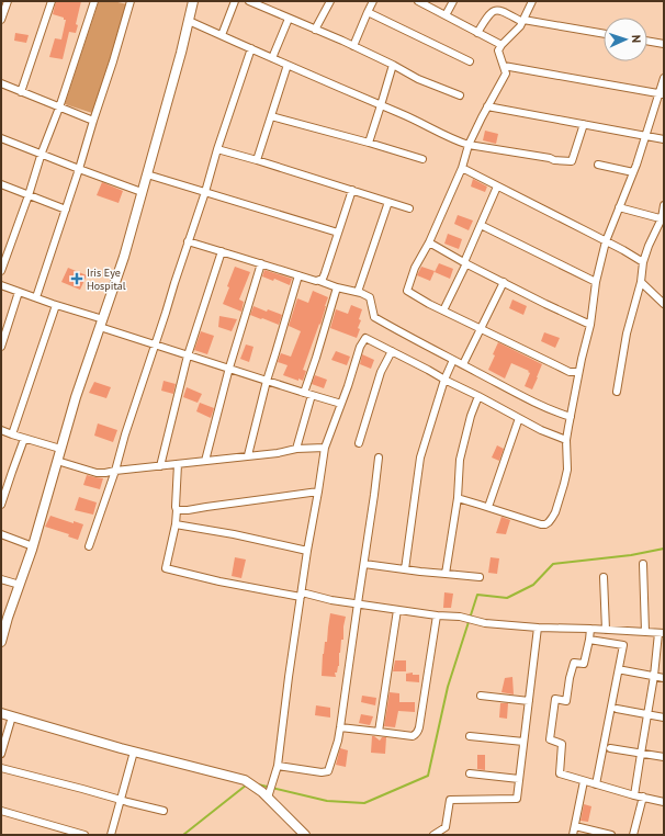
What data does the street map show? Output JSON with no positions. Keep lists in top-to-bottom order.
{
  "places": {
    "health": ["Iris Eye Hospital"]
  },
  "north": "right"
}
